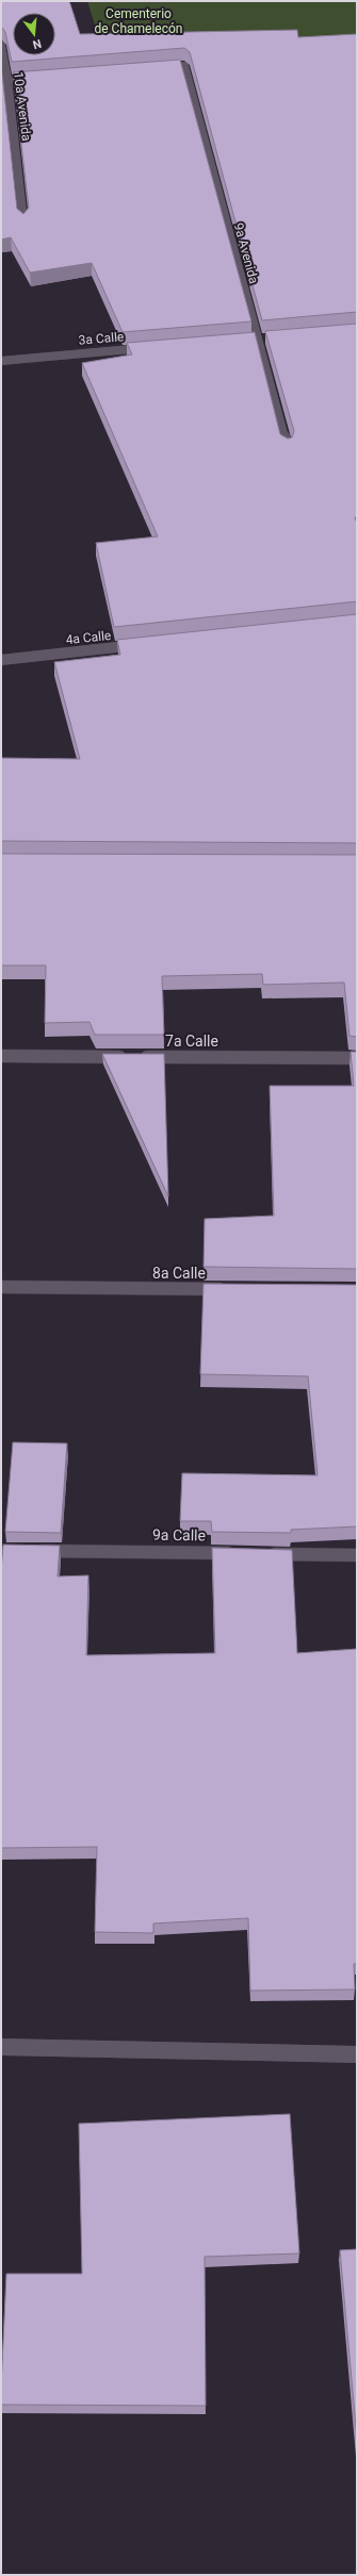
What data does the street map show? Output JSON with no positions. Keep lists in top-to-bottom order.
{
  "streets": {
    "street": [
      "10a Avenida",
      "9a Avenida",
      "3a Calle",
      "4a Calle",
      "7a Calle",
      "8a Calle",
      "9a Calle"
    ]
  },
  "parks": ["Cementerio de Chamelecón"],
  "north": "bottom"
}
